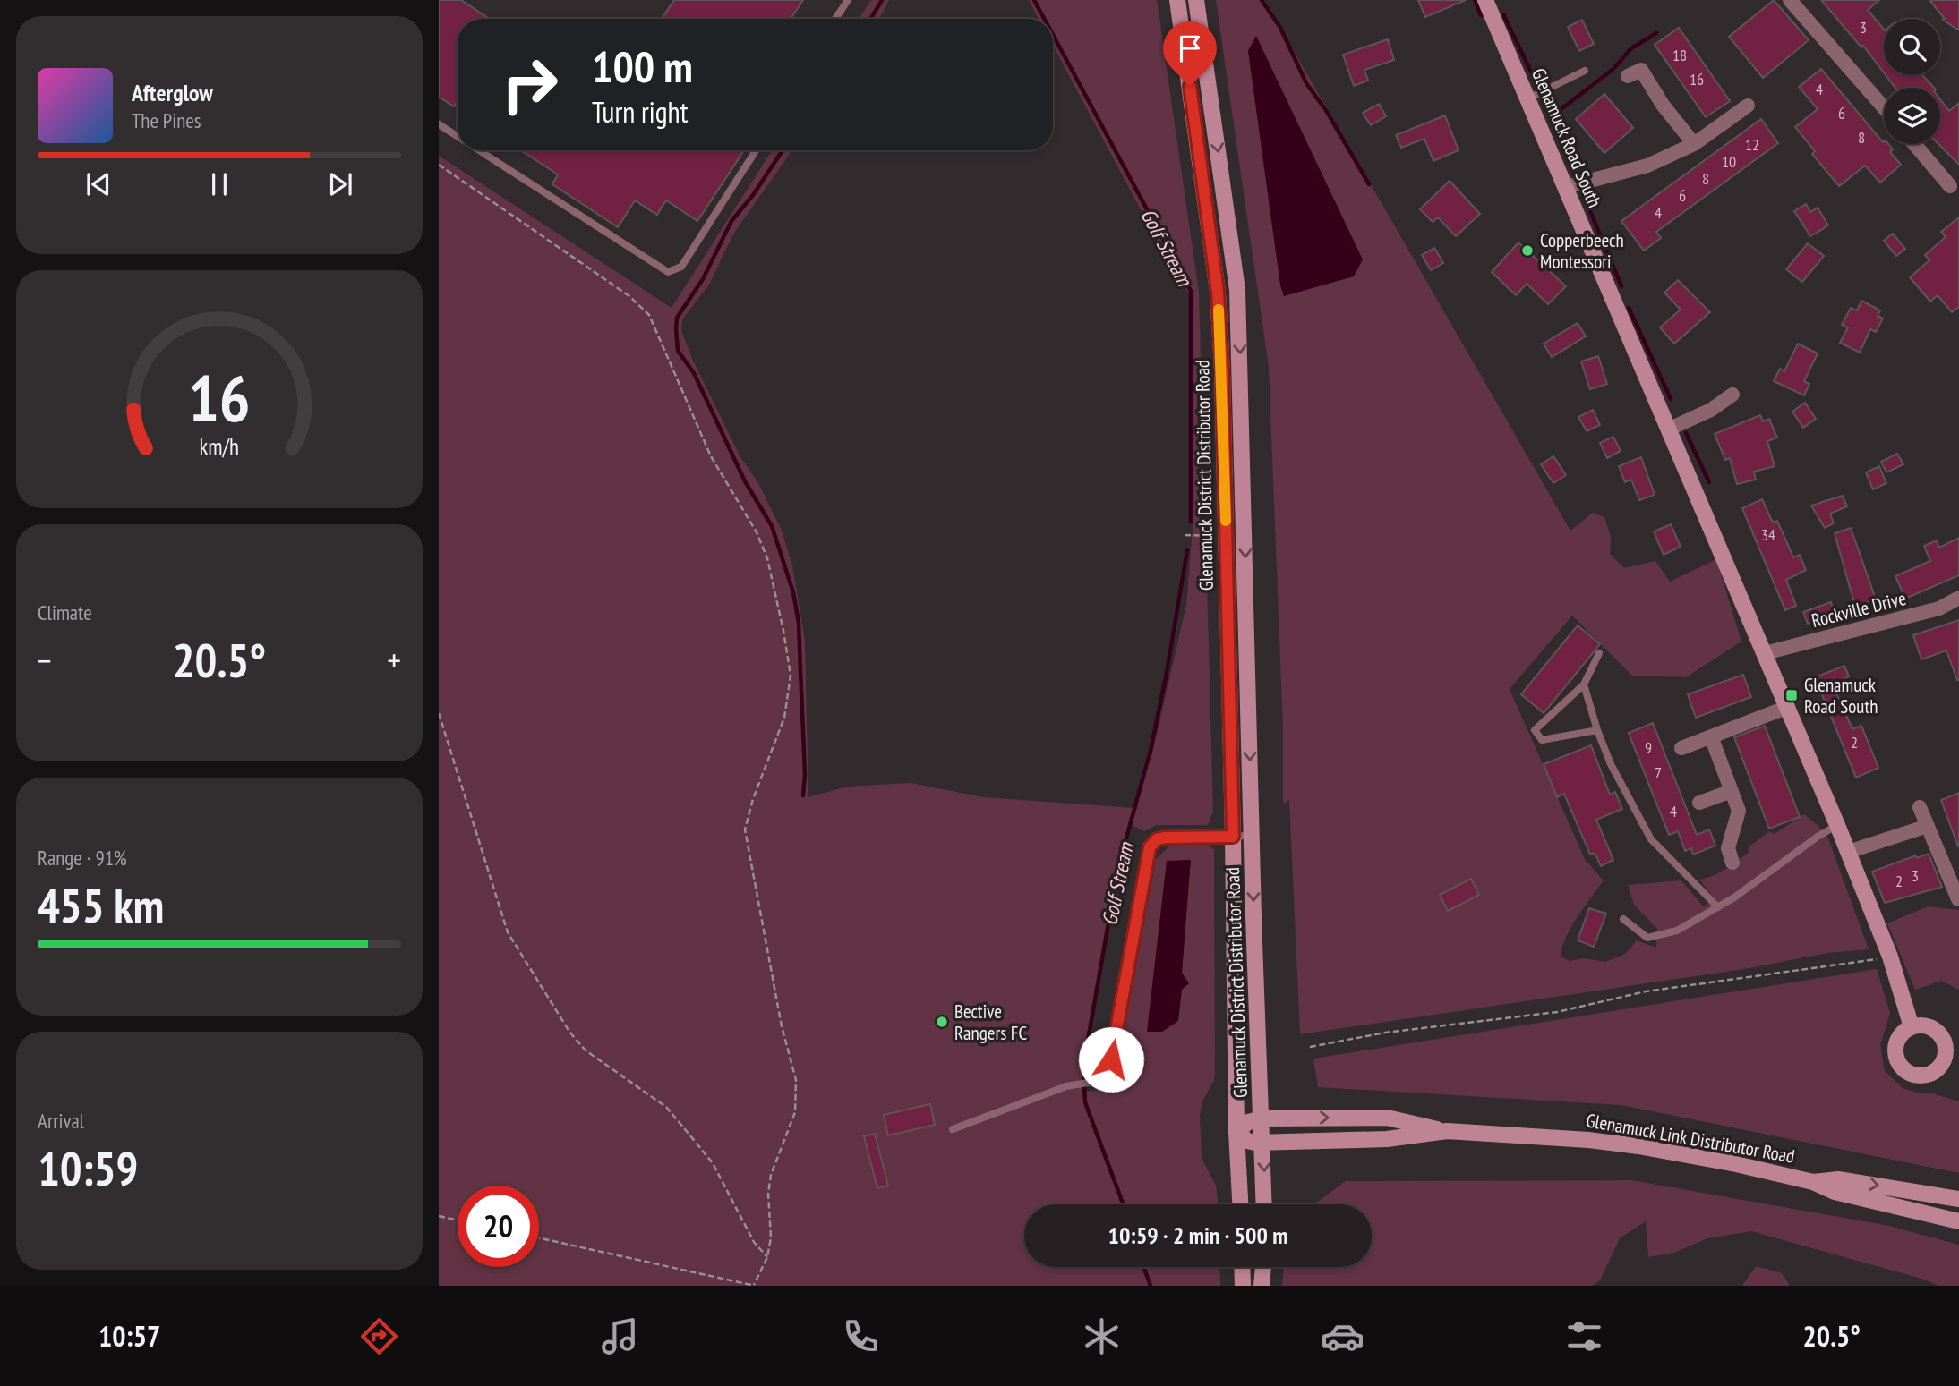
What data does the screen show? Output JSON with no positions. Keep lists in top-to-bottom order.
{
  "streets": {
    "main road": ["Glenamuck Road South", "Glenamuck District Distributor Road", "Glenamuck Link Distributor Road"],
    "street": ["Rockville Drive"]
  },
  "crossings": [
    ["Glenamuck Road South", "Rockville Drive"],
    ["Glenamuck District Distributor Road", "Glenamuck Link Distributor Road"]
  ],
  "water": ["Golf Stream"],
  "places": {
    "other": ["Copperbeech Montessori", "Bective Rangers FC"],
    "transit": ["Glenamuck Road South"]
  },
  "house_numbers": [
    "3",
    "18",
    "16",
    "4",
    "6",
    "8",
    "12",
    "10",
    "8",
    "6",
    "4",
    "34",
    "2",
    "9",
    "7",
    "4",
    "3",
    "2"
  ],
  "page": {
    "turn": ["100 m", "Turn right"],
    "song": ["Afterglow", "The Pines"],
    "tile": [
      "Climate",
      ["Range · 91%", "455 km"],
      ["Arrival", "10:59"]
    ],
    "heat": ["−", "20.5°", "+"],
    "limit": "20",
    "trip": "10:59 · 2 min · 500 m",
    "tabs": ["10:57", "20.5°"],
    "gauge": ["16", "km/h"]
  }
}
